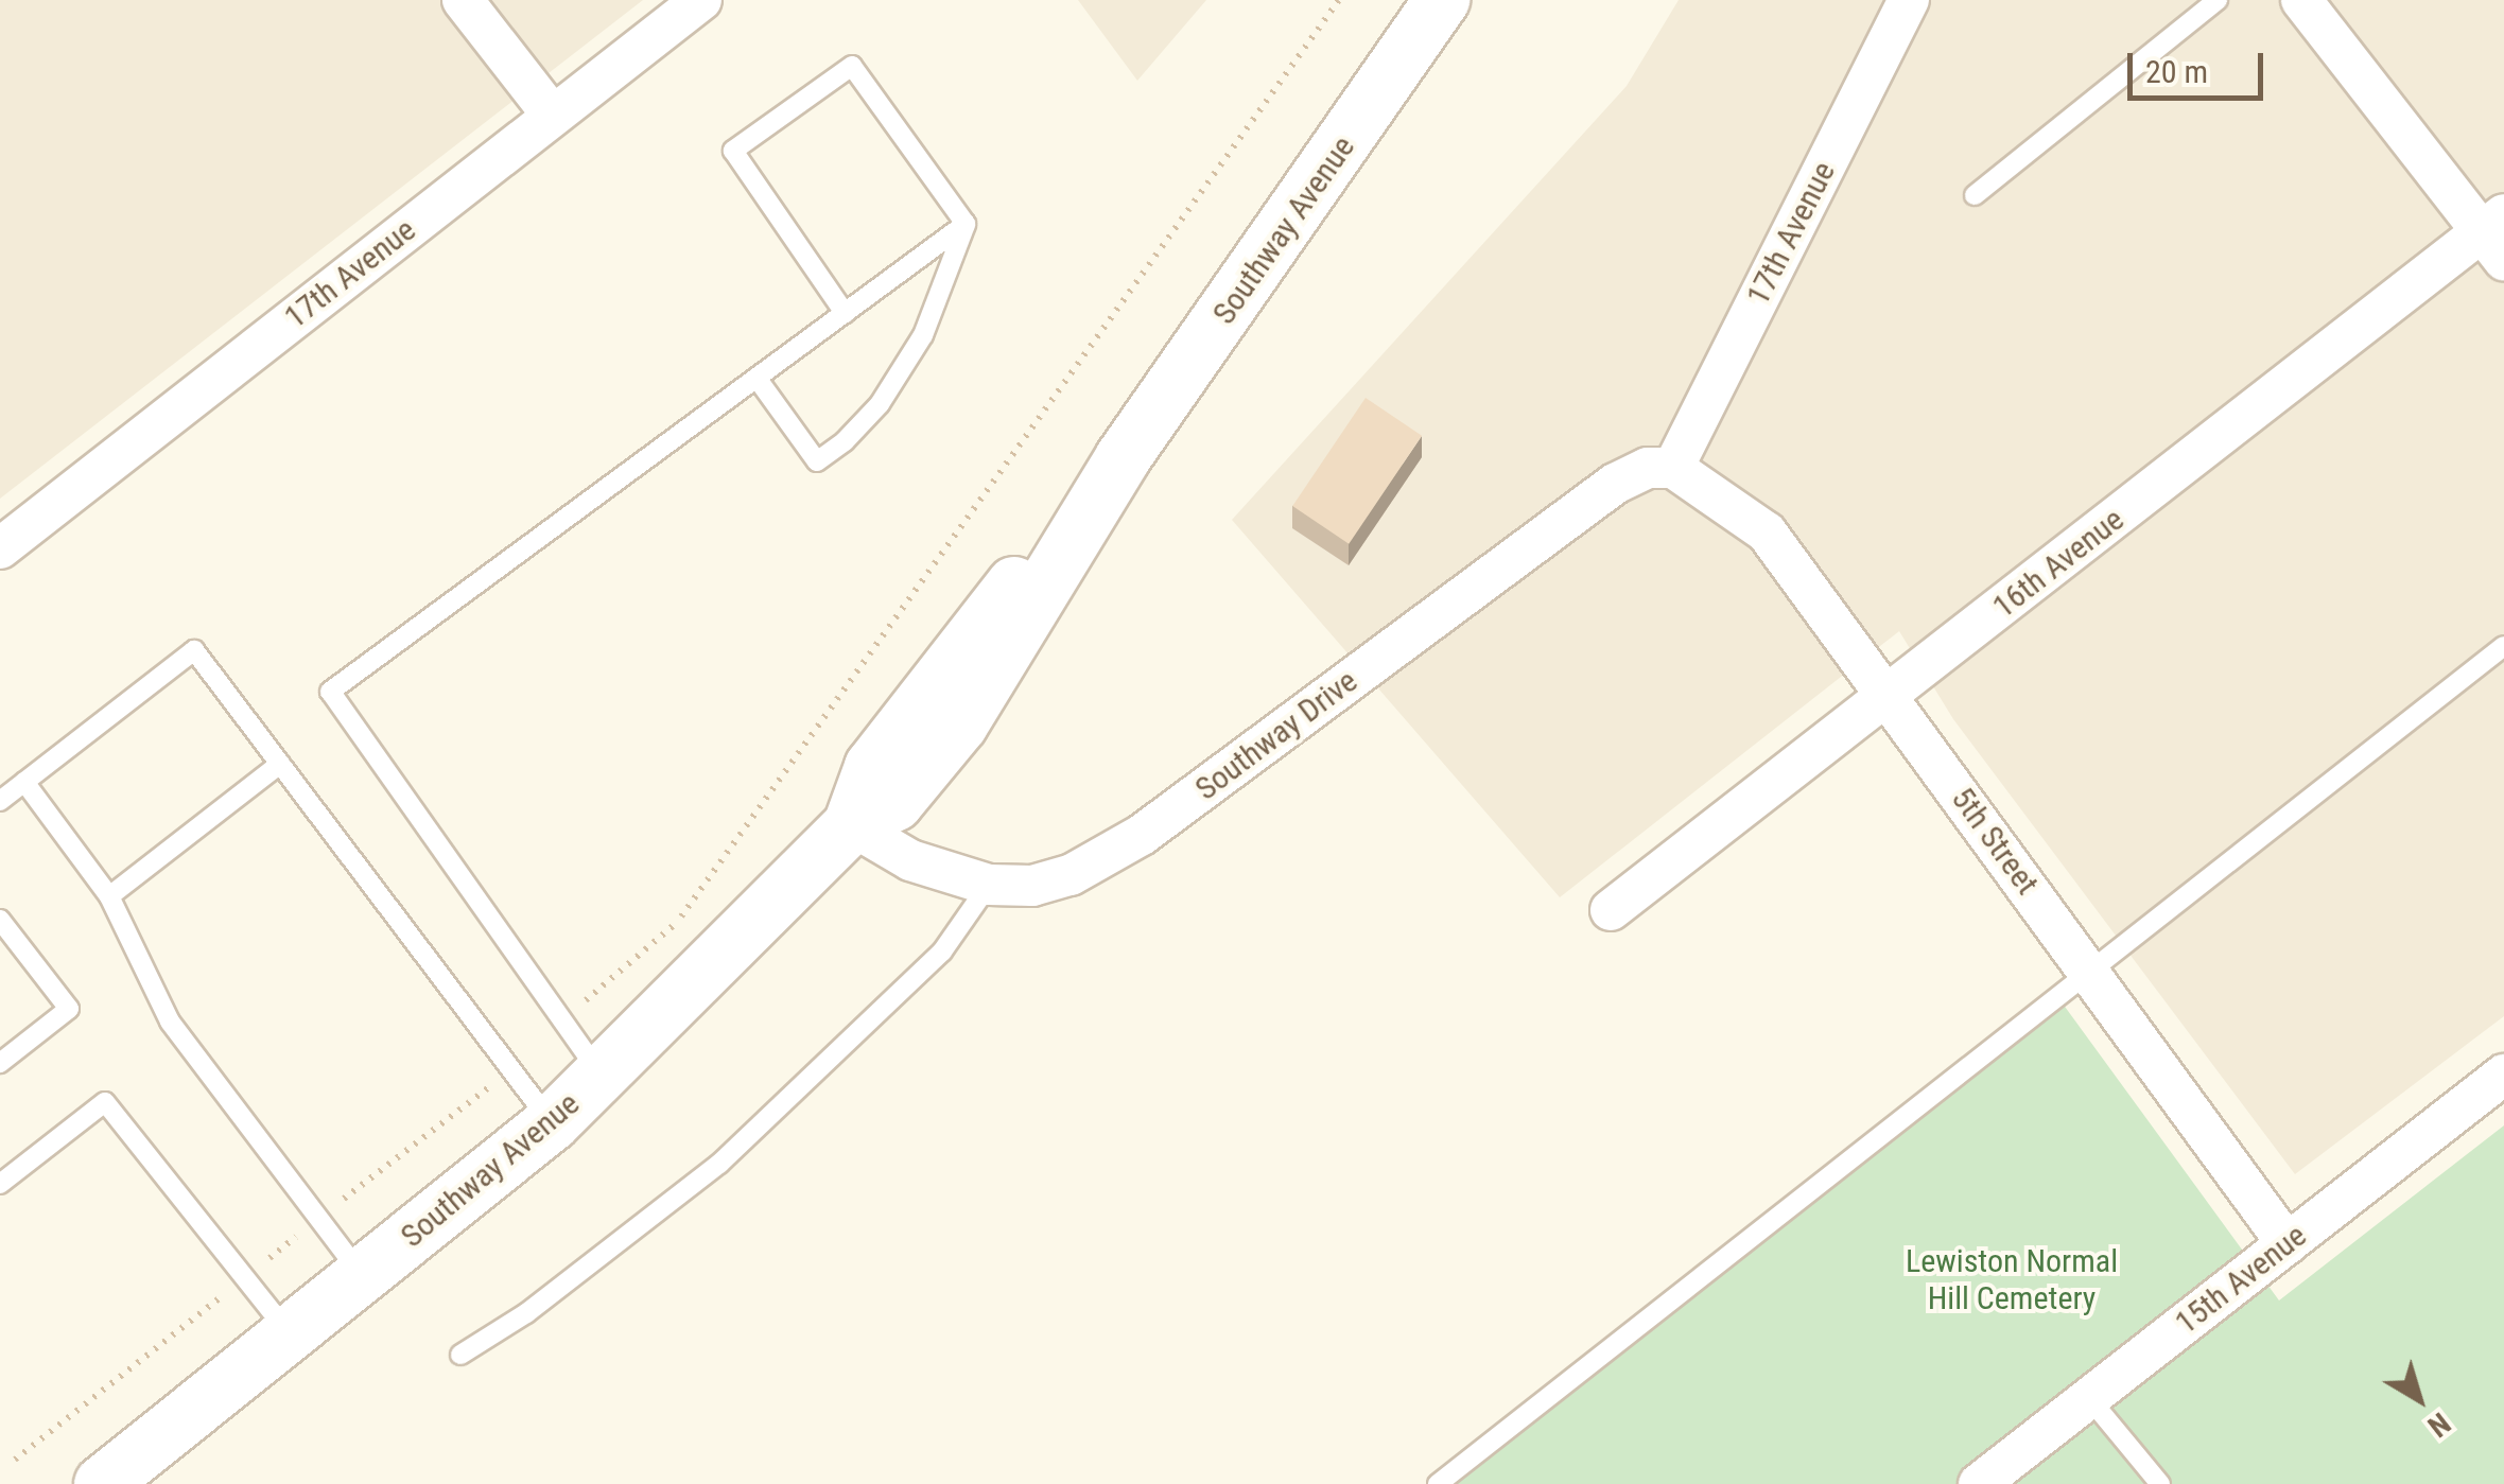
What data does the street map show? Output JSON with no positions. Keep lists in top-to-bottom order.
{
  "streets": {
    "main road": ["Southway Avenue"],
    "street": [
      "17th Avenue",
      "16th Avenue",
      "Southway Drive",
      "5th Street",
      "15th Avenue"
    ]
  },
  "crossings": [
    ["Southway Avenue", "Southway Drive"],
    ["17th Avenue", "Southway Drive"],
    ["17th Avenue", "5th Street"],
    ["16th Avenue", "5th Street"],
    ["Southway Drive", "5th Street"],
    ["5th Street", "15th Avenue"]
  ],
  "parks": ["Lewiston Normal Hill Cemetery"],
  "scale_bar": "20 m",
  "north": "bottom right"
}
